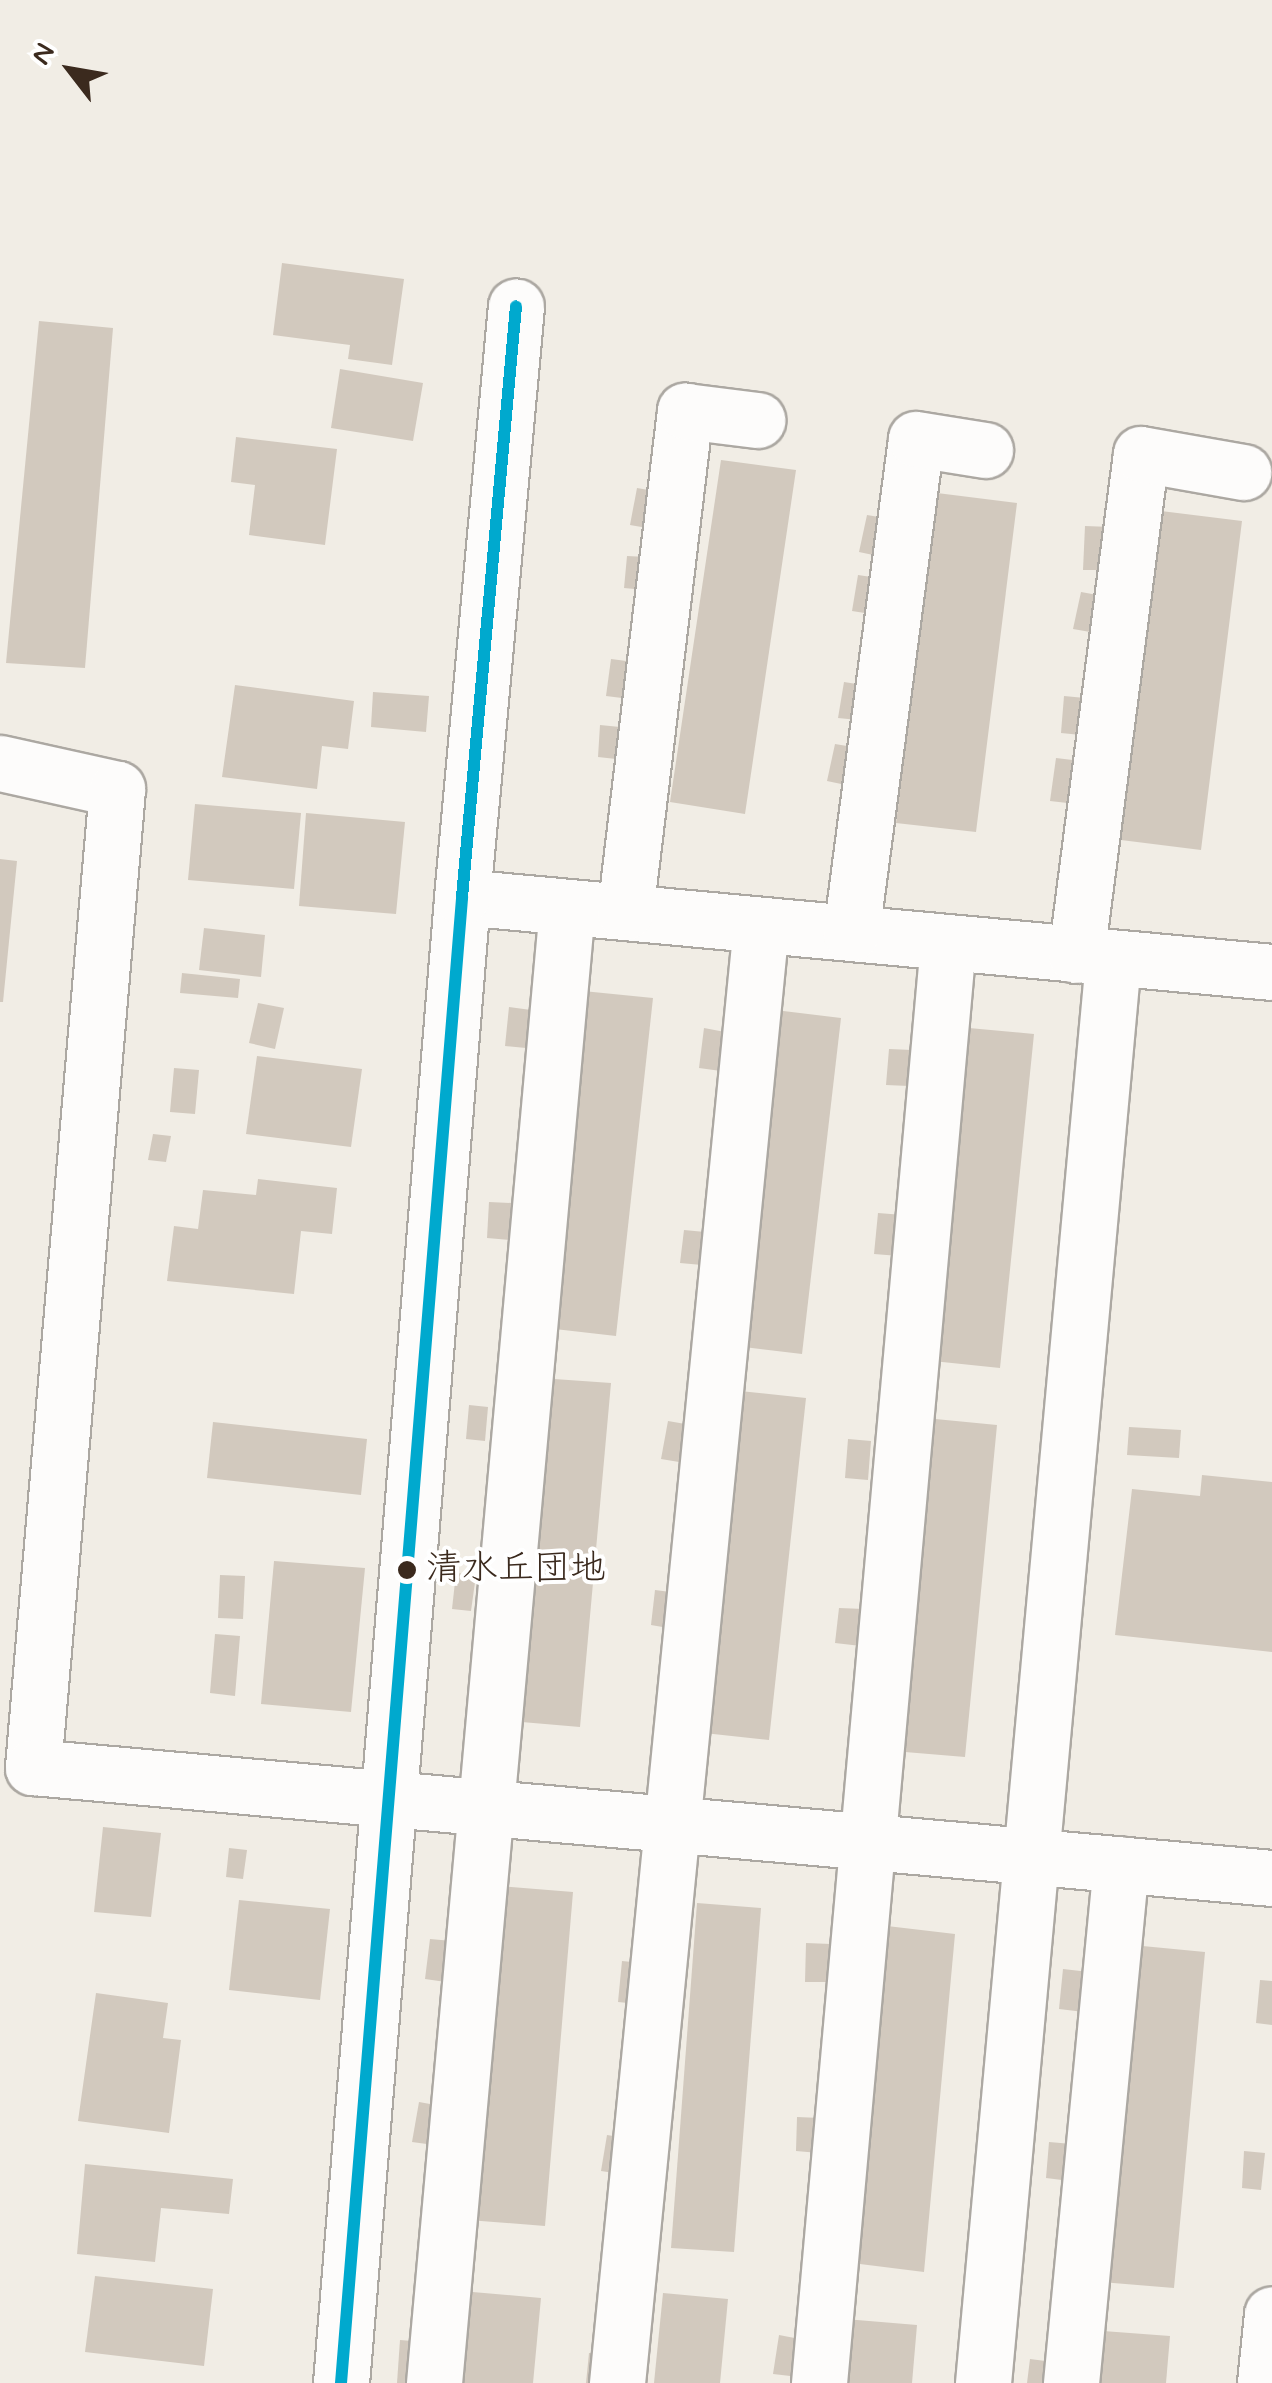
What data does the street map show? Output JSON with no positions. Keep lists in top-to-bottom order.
{
  "places": ["清水丘団地"],
  "north": "top left"
}
